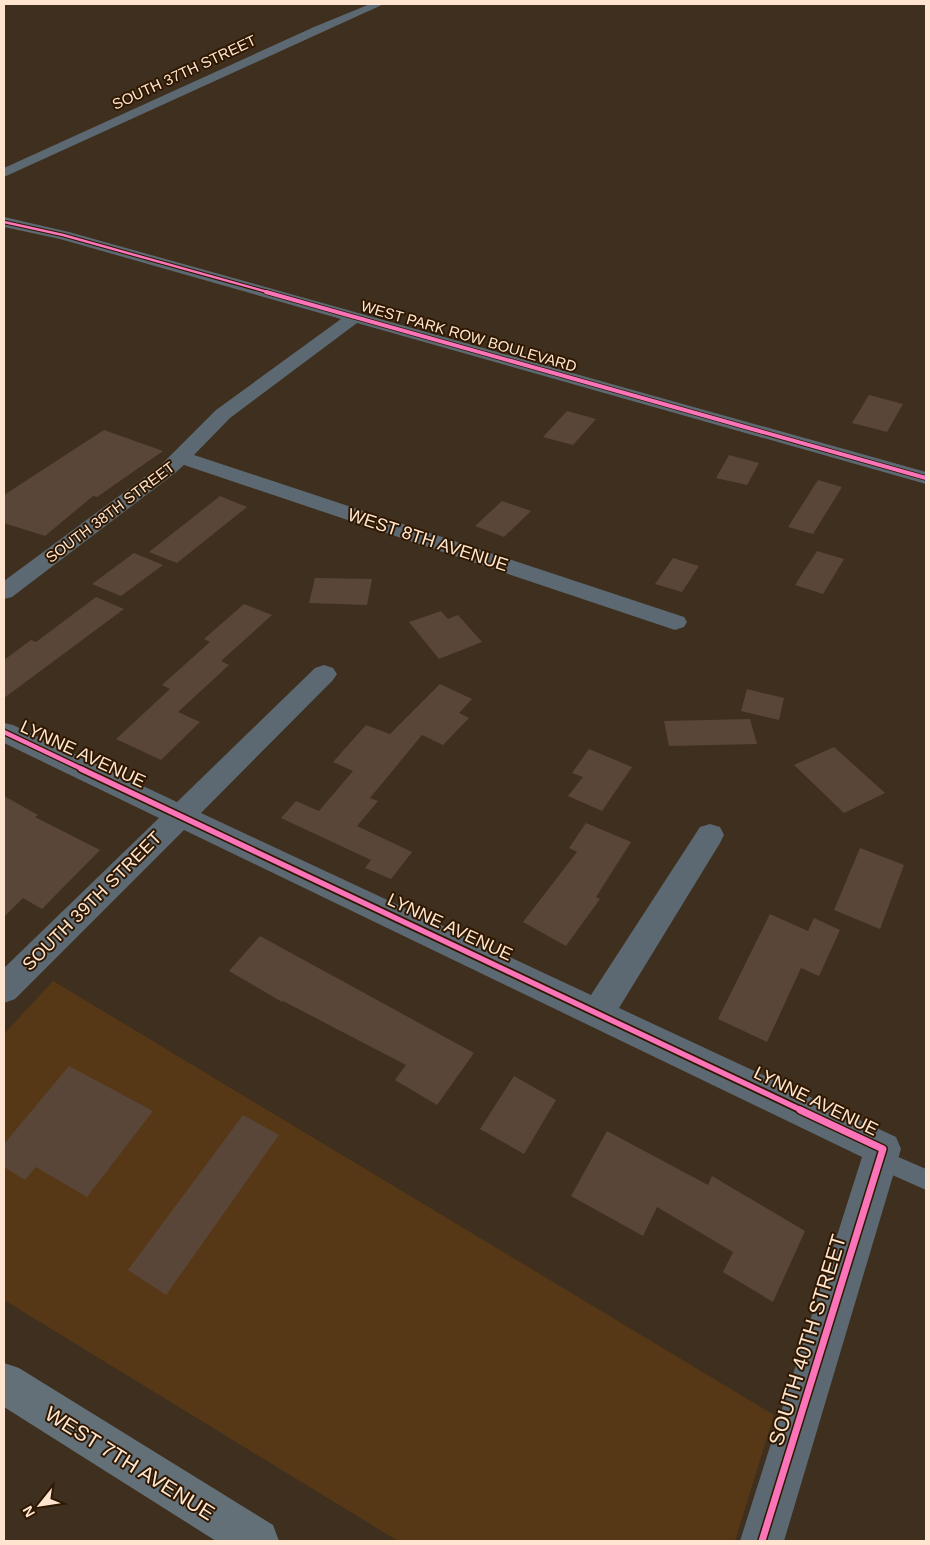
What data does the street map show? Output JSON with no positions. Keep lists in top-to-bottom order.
{
  "streets": {
    "main road": ["WEST 7TH AVENUE"],
    "street": [
      "SOUTH 37TH STREET",
      "WEST PARK ROW BOULEVARD",
      "SOUTH 38TH STREET",
      "WEST 8TH AVENUE",
      "LYNNE AVENUE",
      "SOUTH 39TH STREET",
      "SOUTH 40TH STREET"
    ]
  },
  "crossings": [
    ["WEST PARK ROW BOULEVARD", "SOUTH 38TH STREET"],
    ["SOUTH 38TH STREET", "WEST 8TH AVENUE"],
    ["LYNNE AVENUE", "SOUTH 39TH STREET"],
    ["LYNNE AVENUE", "SOUTH 40TH STREET"]
  ],
  "north": "bottom left"
}
